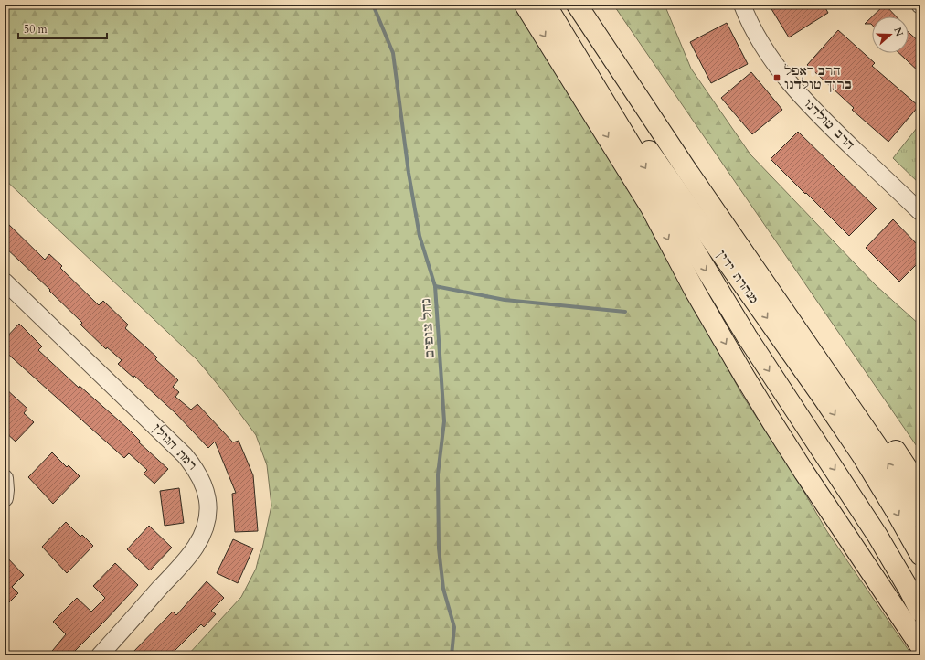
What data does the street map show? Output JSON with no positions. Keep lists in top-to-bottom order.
{
  "streets": {
    "highway": ["מנהרת ידין"],
    "street": ["הרב טולדנו", "רמת הגולן"]
  },
  "water": ["נחל צופים"],
  "places": {
    "transit": ["הרב ראפל ברוך טולדנו"]
  },
  "scale_bar": "50 m",
  "north": "right"
}
